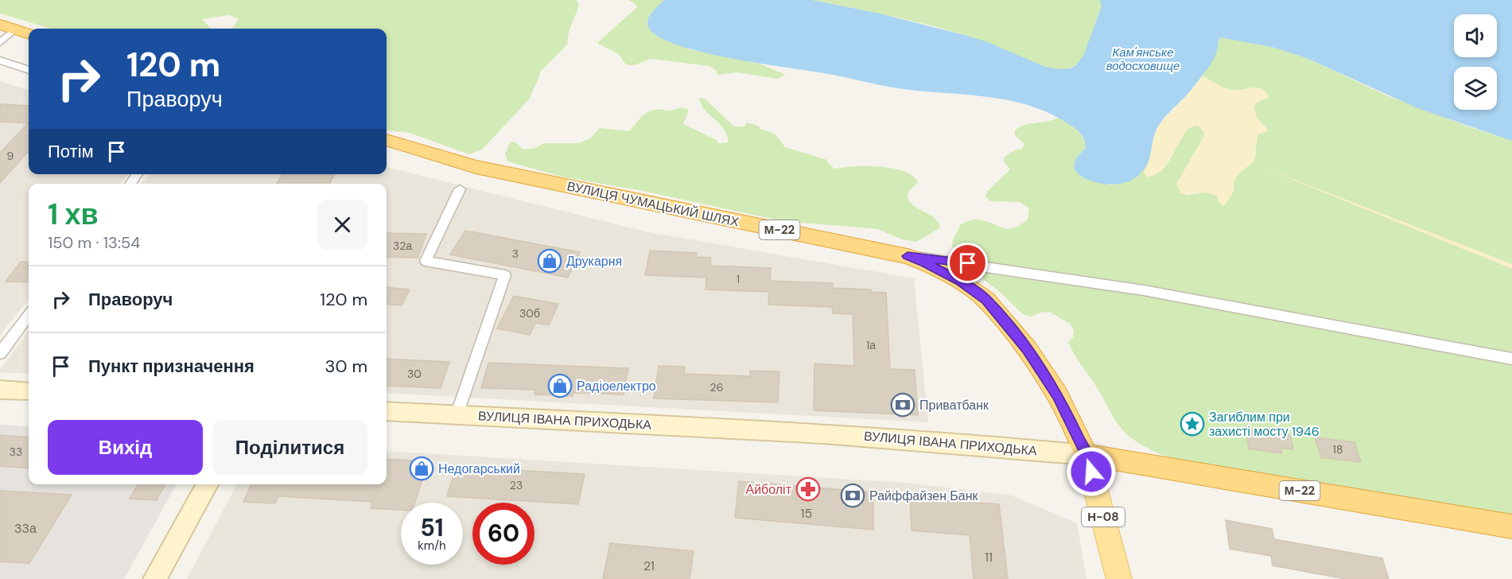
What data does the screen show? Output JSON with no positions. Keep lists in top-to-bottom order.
{
  "streets": {
    "highway": ["ВУЛИЦЯ ЧУМАЦЬКИЙ ШЛЯХ", "М-22", "ВУЛИЦЯ ІВАНА ПРИХОДЬКА"],
    "main road": ["Н-08"]
  },
  "crossings": [
    ["ВУЛИЦЯ ЧУМАЦЬКИЙ ШЛЯХ", "ВУЛИЦЯ ІВАНА ПРИХОДЬКА"],
    ["ВУЛИЦЯ ЧУМАЦЬКИЙ ШЛЯХ", "Н-08"],
    ["ВУЛИЦЯ ІВАНА ПРИХОДЬКА", "Н-08"]
  ],
  "water": ["Кам'янське водосховище"],
  "places": {
    "shop": ["Друкарня", "Радіоелектро", "Недогарський"],
    "bank": ["Приватбанк", "Райффайзен Банк"],
    "place": ["Загиблим при захисті мосту 1946"],
    "pharmacy": ["Айболіт"]
  },
  "house_numbers": [
    "9",
    "32а",
    "3",
    "1",
    "30б",
    "1а",
    "30",
    "26",
    "18",
    "33",
    "23",
    "15",
    "33а",
    "11",
    "21"
  ],
  "page": {
    "turn": ["120 m", "Праворуч"],
    "then": "Потім",
    "heading": ["1 хв", "150 m · 13:54"],
    "list": [
      {
        "name": "Праворуч",
        "value": "120 m"
      },
      {
        "name": "Пункт призначення",
        "value": "30 m"
      }
    ],
    "buttons": ["Вихід", "Поділитися"],
    "speed": "51 km/h",
    "limit": "60"
  }
}
